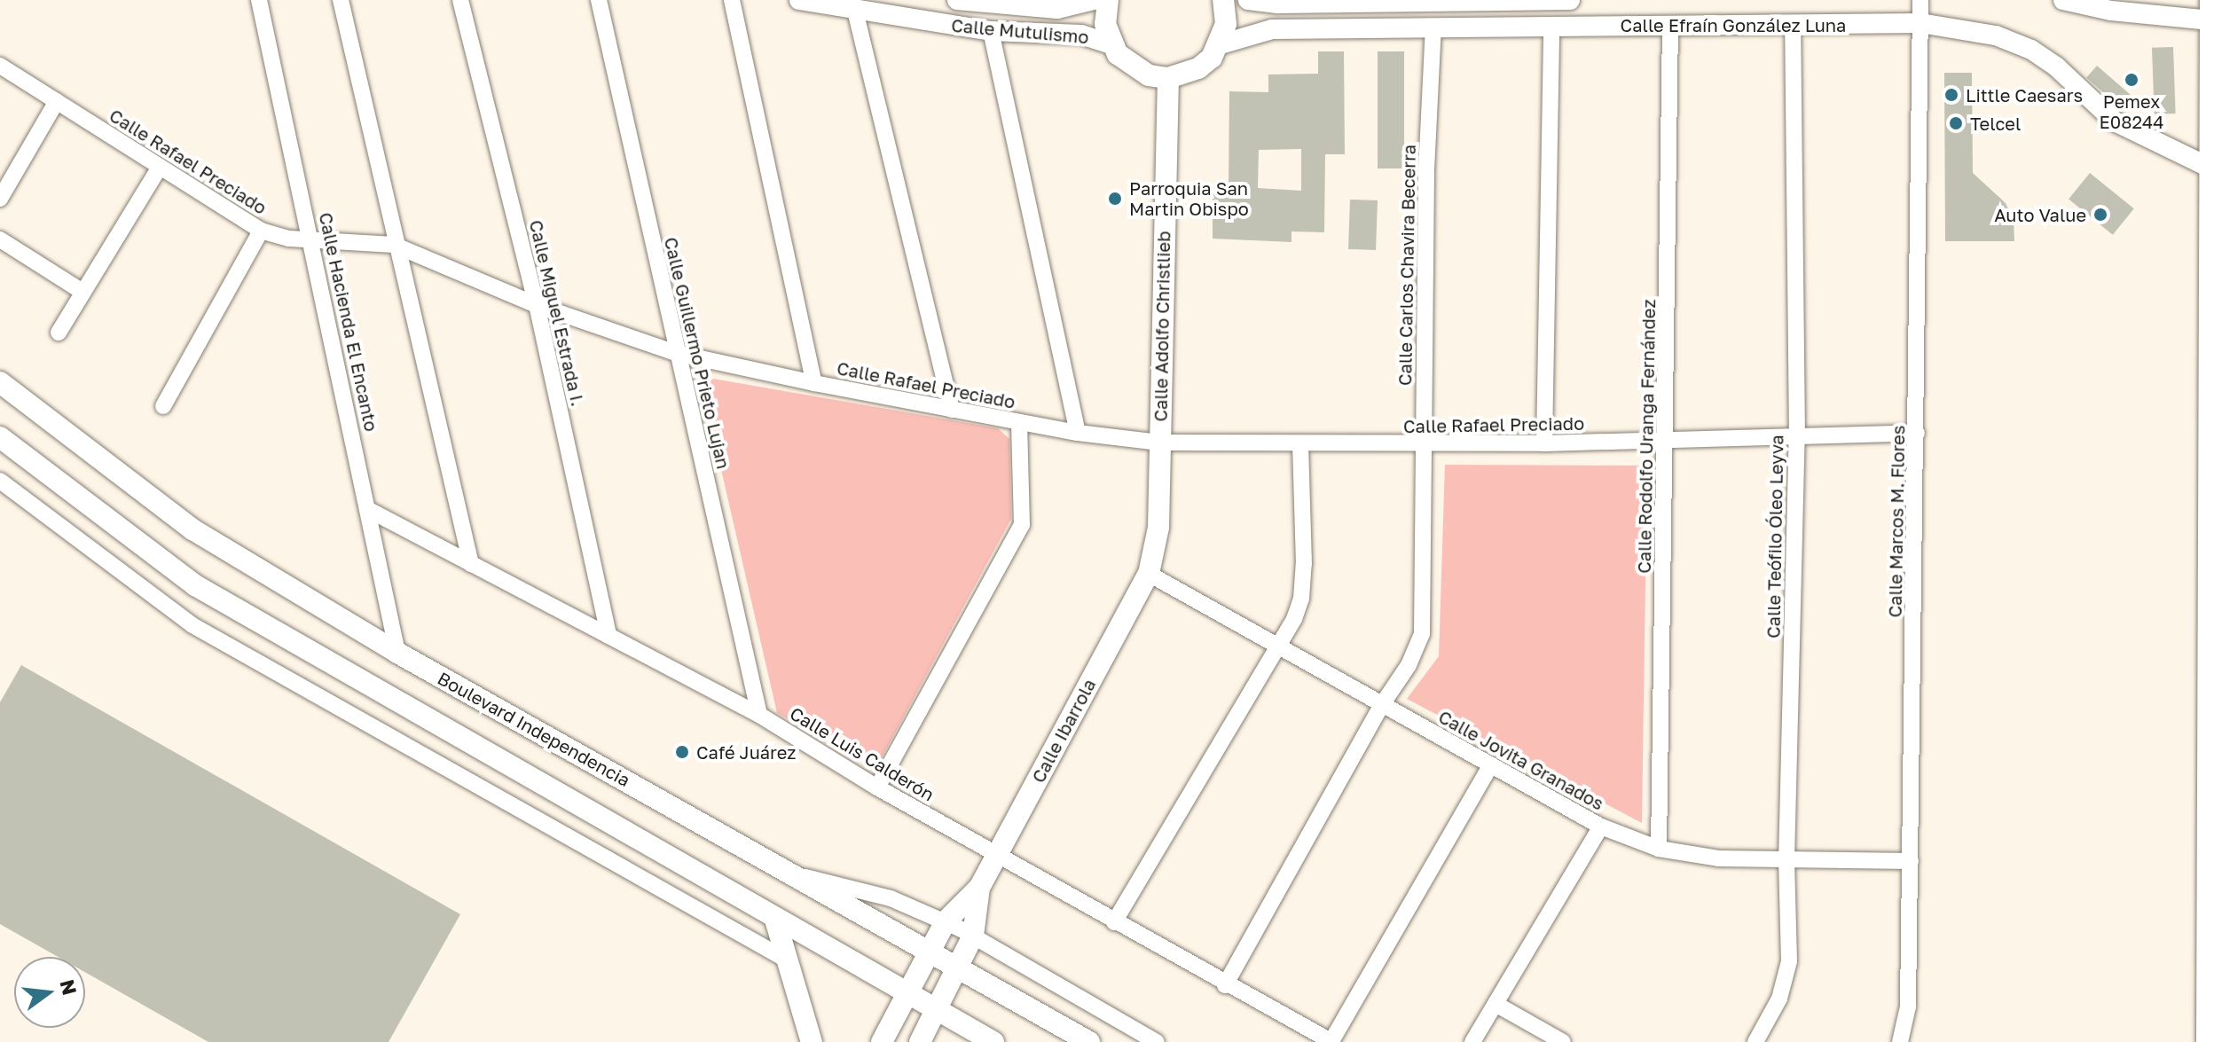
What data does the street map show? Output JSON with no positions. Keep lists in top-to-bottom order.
{
  "streets": {
    "main road": ["Calle Adolfo Christlieb", "Boulevard Independencia", "Calle Ibarrola"],
    "street": [
      "Calle Efraín González Luna",
      "Calle Mutulismo",
      "Calle Rafael Preciado",
      "Calle Carlos Chavira Becerra",
      "Calle Miguel Estrada I.",
      "Calle Hacienda El Encanto",
      "Calle Guillermo Prieto Lujan",
      "Calle Rodolfo Uranga Fernández",
      "Calle Marcos M. Flores",
      "Calle Teófilo Óleo Leyva",
      "Calle Luis Calderón",
      "Calle Jovita Granados"
    ]
  },
  "crossings": [
    ["Calle Efraín González Luna", "Calle Carlos Chavira Becerra"],
    ["Calle Efraín González Luna", "Calle Rodolfo Uranga Fernández"],
    ["Calle Efraín González Luna", "Calle Marcos M. Flores"],
    ["Calle Efraín González Luna", "Calle Teófilo Óleo Leyva"],
    ["Calle Rafael Preciado", "Calle Carlos Chavira Becerra"],
    ["Calle Rafael Preciado", "Calle Miguel Estrada I."],
    ["Calle Rafael Preciado", "Calle Hacienda El Encanto"],
    ["Calle Rafael Preciado", "Calle Adolfo Christlieb"],
    ["Calle Rafael Preciado", "Calle Guillermo Prieto Lujan"],
    ["Calle Rafael Preciado", "Calle Rodolfo Uranga Fernández"],
    ["Calle Rafael Preciado", "Calle Marcos M. Flores"],
    ["Calle Rafael Preciado", "Calle Teófilo Óleo Leyva"],
    ["Calle Carlos Chavira Becerra", "Calle Luis Calderón"],
    ["Calle Carlos Chavira Becerra", "Calle Jovita Granados"],
    ["Calle Miguel Estrada I.", "Calle Luis Calderón"],
    ["Calle Hacienda El Encanto", "Boulevard Independencia"],
    ["Calle Hacienda El Encanto", "Calle Luis Calderón"],
    ["Calle Adolfo Christlieb", "Calle Ibarrola"],
    ["Calle Adolfo Christlieb", "Calle Jovita Granados"],
    ["Calle Guillermo Prieto Lujan", "Calle Luis Calderón"],
    ["Calle Rodolfo Uranga Fernández", "Calle Jovita Granados"],
    ["Calle Marcos M. Flores", "Calle Jovita Granados"],
    ["Calle Teófilo Óleo Leyva", "Calle Jovita Granados"],
    ["Boulevard Independencia", "Calle Ibarrola"],
    ["Calle Ibarrola", "Calle Luis Calderón"],
    ["Calle Ibarrola", "Calle Jovita Granados"]
  ],
  "places": [
    "Pemex E08244",
    "Little Caesars",
    "Telcel",
    "Parroquia San Martin Obispo",
    "Auto Value",
    "Café Juárez"
  ],
  "north": "right"
}
